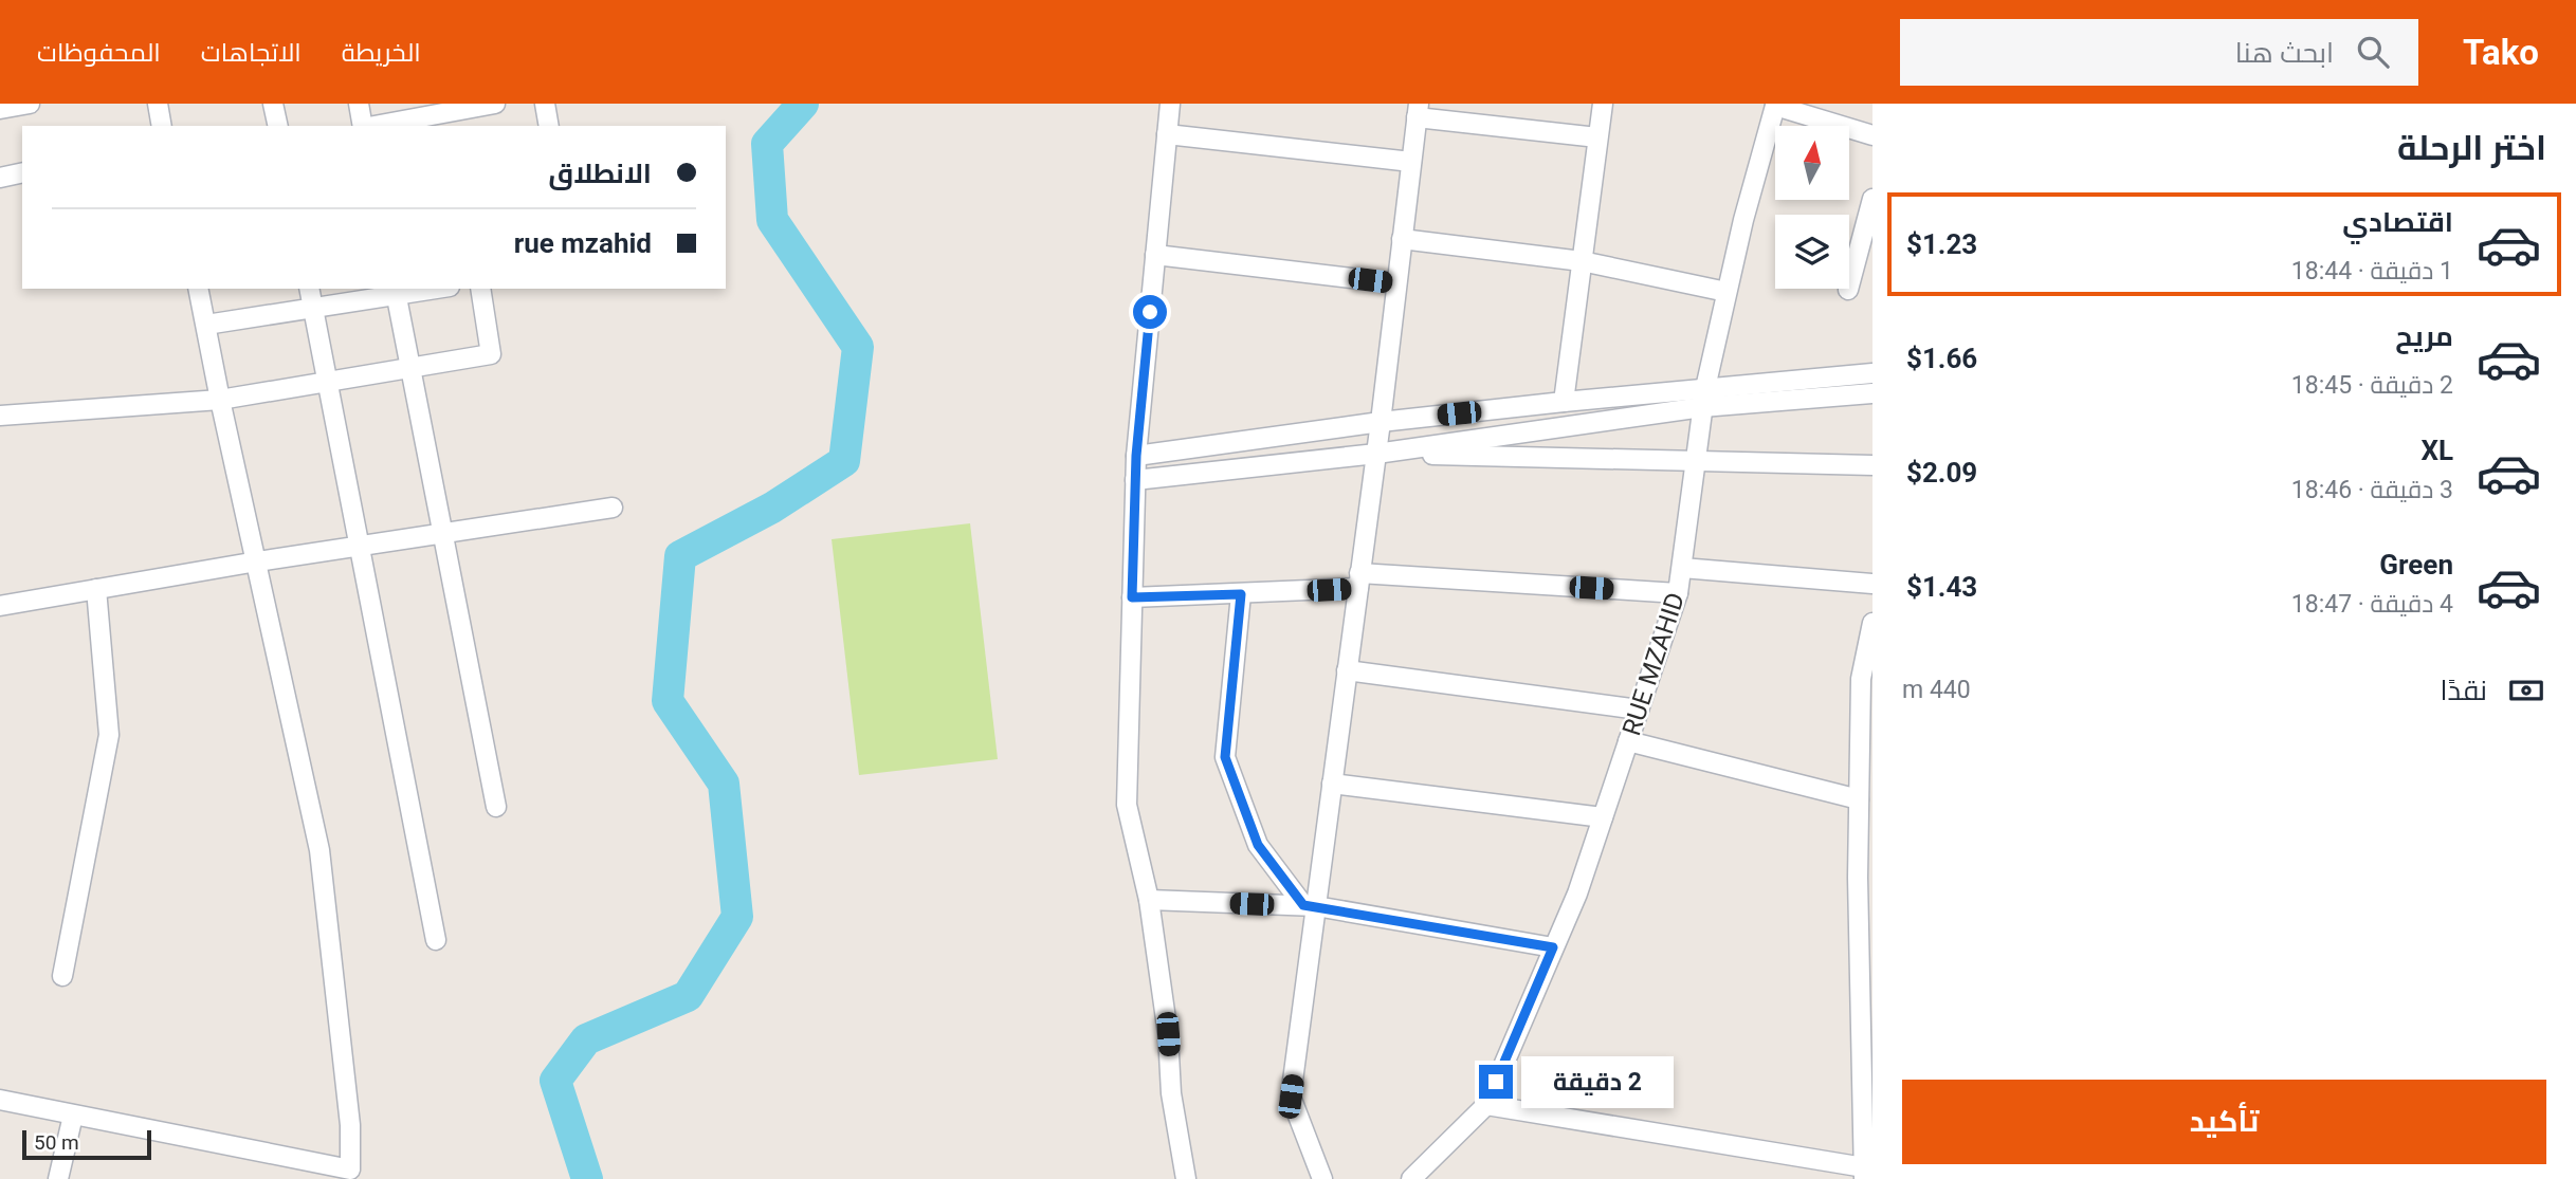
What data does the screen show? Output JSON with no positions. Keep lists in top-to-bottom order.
{
  "streets": {
    "street": ["RUE MZAHID"]
  },
  "scale_bar": "50 m",
  "north": "top",
  "page": {
    "header": "Tako",
    "search": "ابحث هنا",
    "nav": ["الخريطة", "الاتجاهات", "المحفوظات"],
    "heading": "اختر الرحلة",
    "banner": ["الانطلاق", "rue mzahid"],
    "list": [
      {
        "name": "اقتصادي",
        "note": "1 دقيقة · 18:44",
        "value": "$1.23"
      },
      {
        "name": "مريح",
        "note": "2 دقيقة · 18:45",
        "value": "$1.66"
      },
      {
        "name": "XL",
        "note": "3 دقيقة · 18:46",
        "value": "$2.09"
      },
      {
        "name": "Green",
        "note": "4 دقيقة · 18:47",
        "value": "$1.43"
      }
    ],
    "pay": ["نقدًا", "440 m"],
    "bubble": "2 دقيقة",
    "buttons": "تأكيد",
    "scale": "50 m"
  }
}
